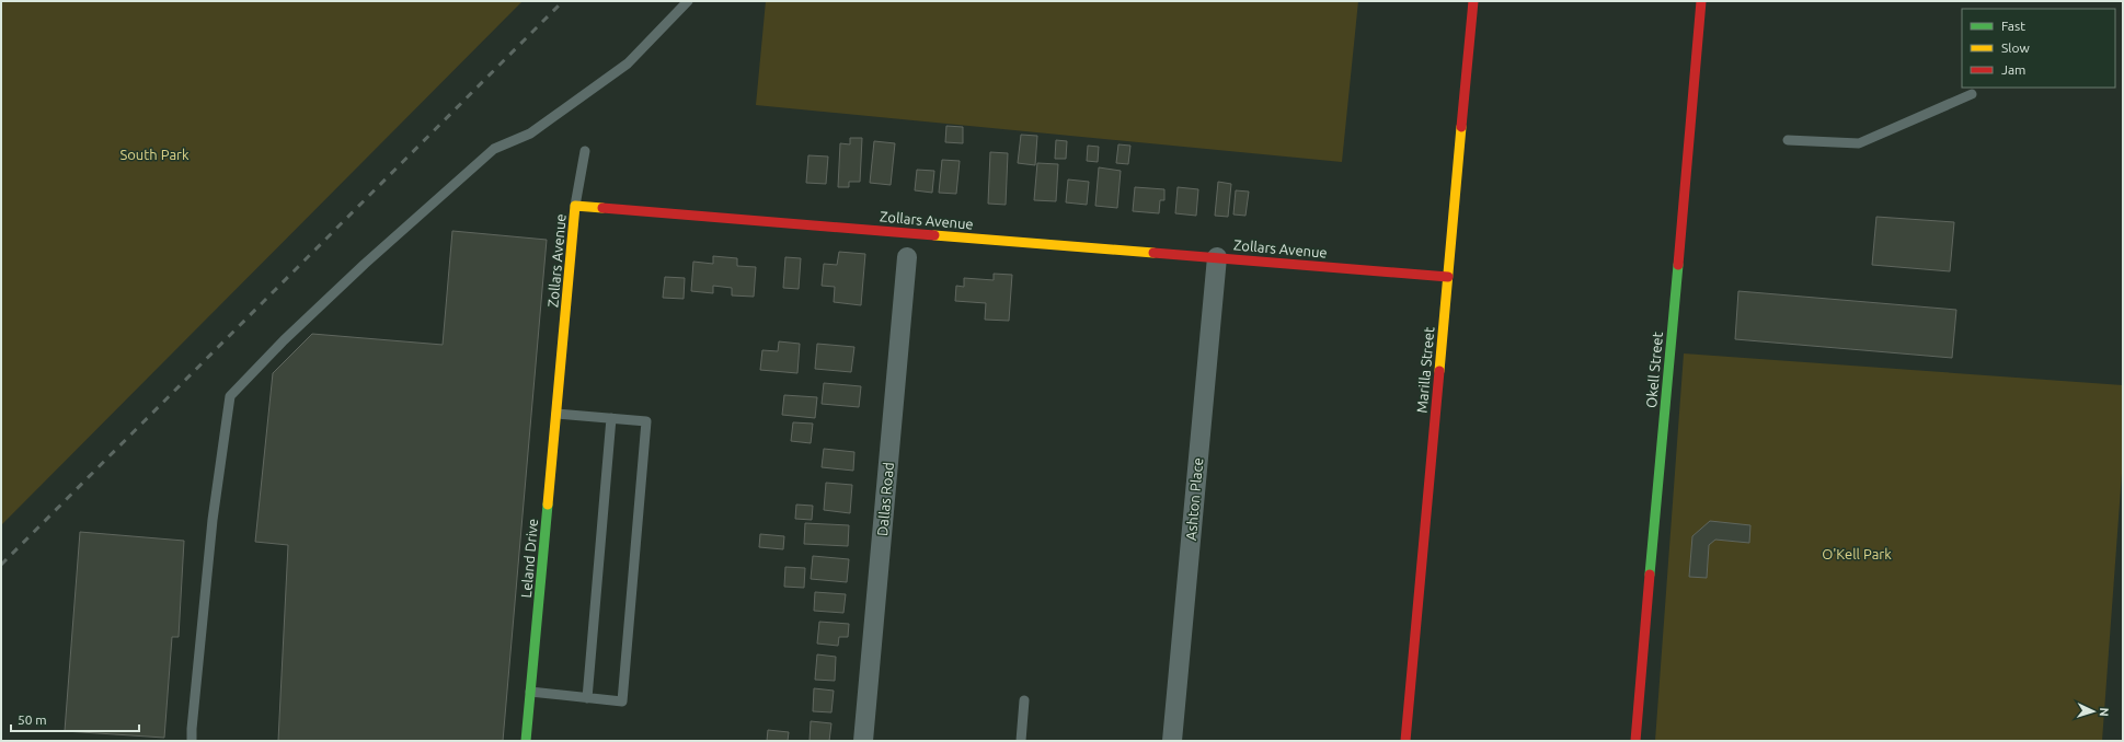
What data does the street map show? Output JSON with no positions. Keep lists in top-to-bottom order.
{
  "streets": {
    "street": [
      "Zollars Avenue",
      "Marilla Street",
      "Okell Street",
      "Dallas Road",
      "Ashton Place",
      "Leland Drive"
    ]
  },
  "crossings": [
    ["Zollars Avenue", "Marilla Street"],
    ["Zollars Avenue", "Ashton Place"],
    ["Zollars Avenue", "Leland Drive"]
  ],
  "parks": ["South Park", "O'Kell Park"],
  "legend": ["Fast", "Slow", "Jam"],
  "scale_bar": "50 m",
  "north": "right"
}
